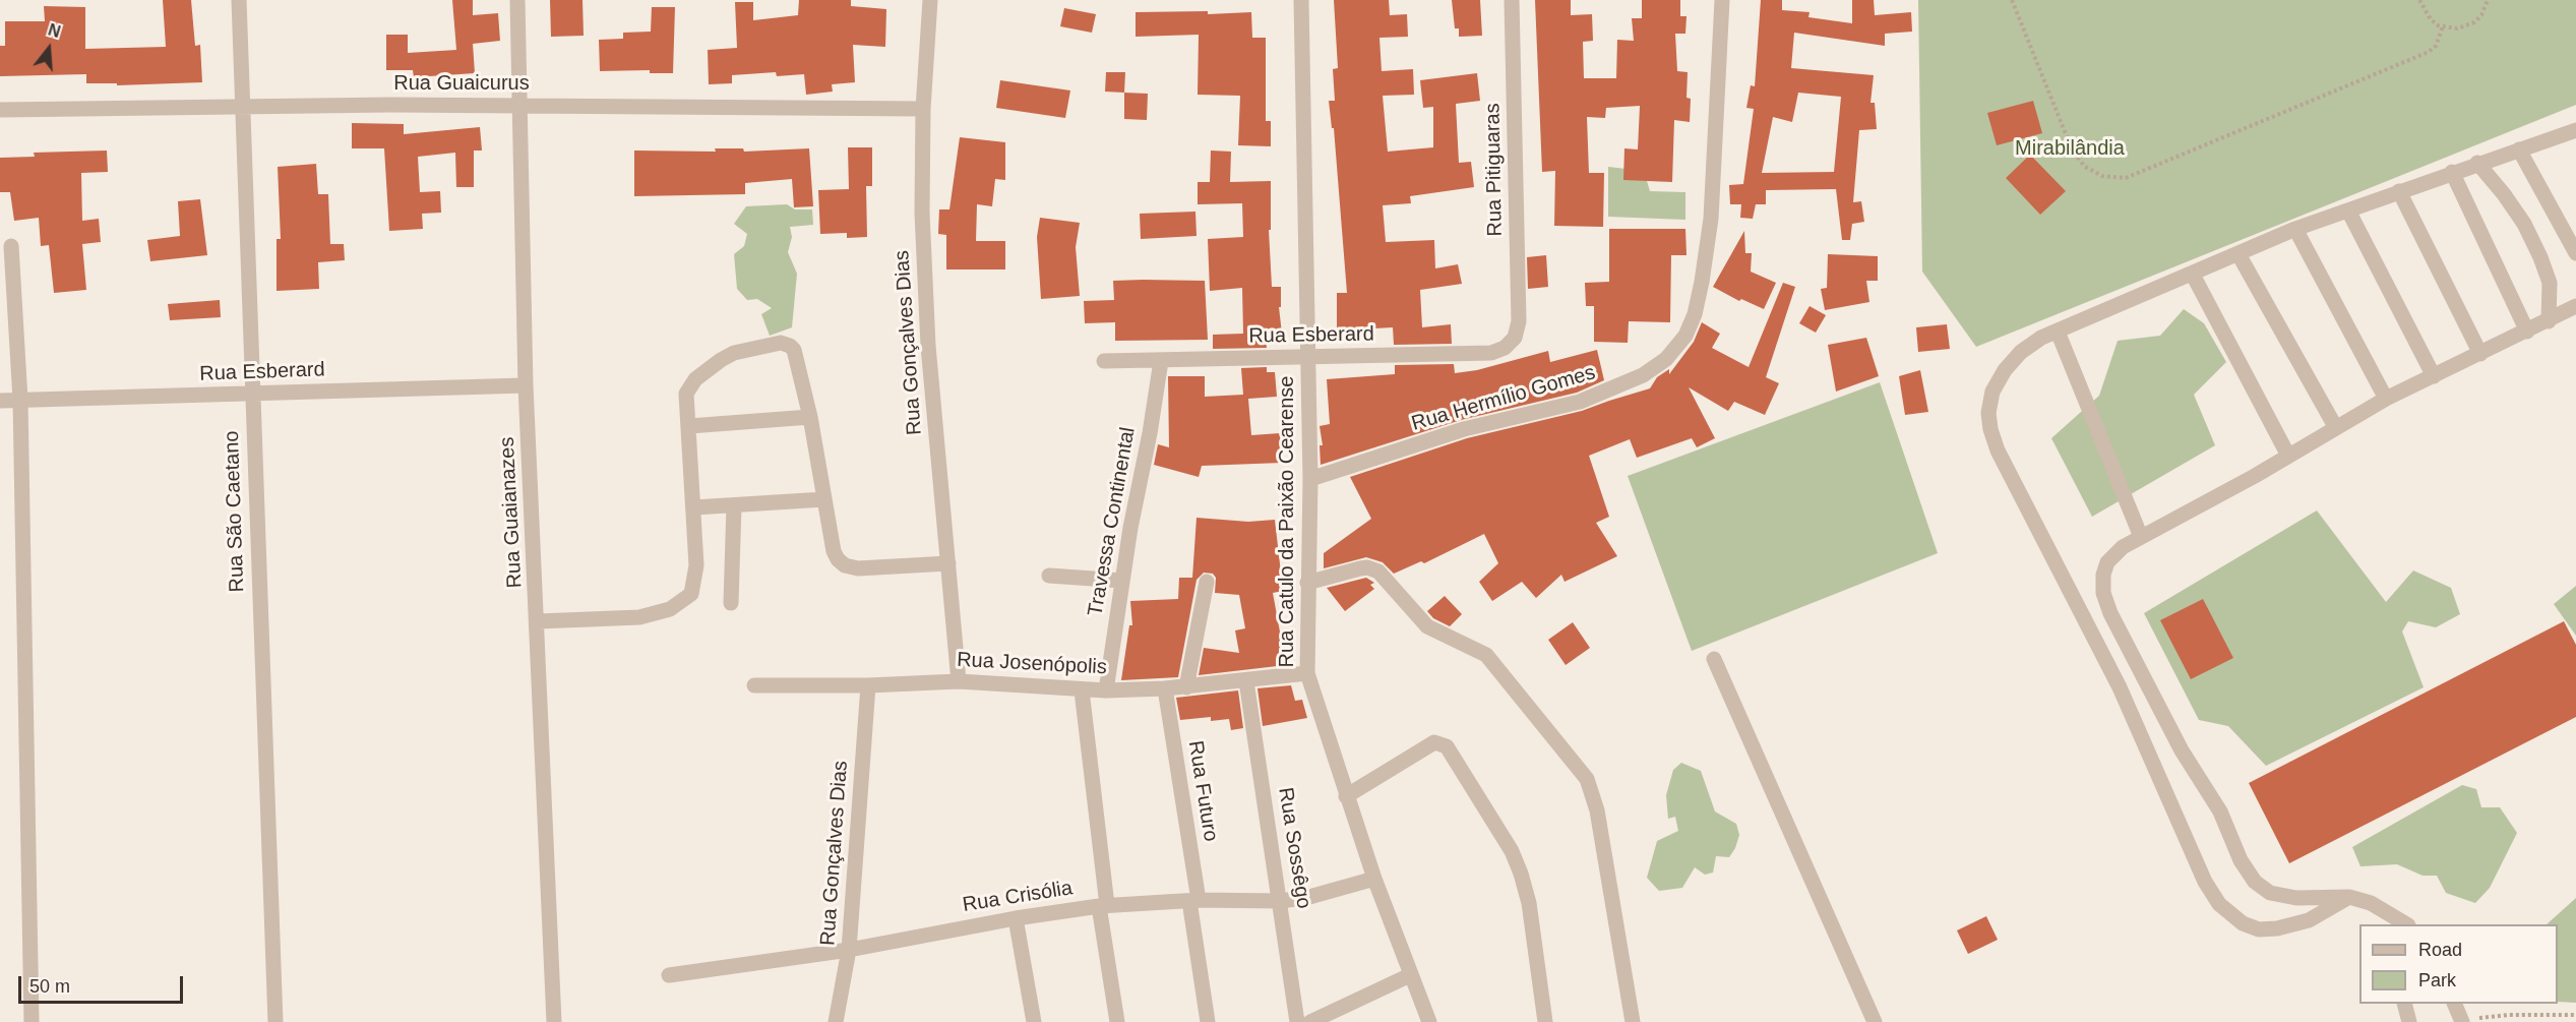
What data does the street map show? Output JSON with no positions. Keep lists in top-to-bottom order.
{
  "streets": {
    "street": [
      "Rua Guaicurus",
      "Rua Pitiguaras",
      "Rua Esberard",
      "Rua Gonçalves Dias",
      "Rua Hermílio Gomes",
      "Rua São Caetano",
      "Rua Guaianazes",
      "Travessa Continental",
      "Rua Catulo da Paixão Cearense",
      "Rua Josenópolis",
      "Rua Futuro",
      "Rua Sossêgo",
      "Rua Crisólia"
    ]
  },
  "crossings": [
    ["Rua Guaicurus", "Rua Gonçalves Dias"],
    ["Rua Guaicurus", "Rua São Caetano"],
    ["Rua Guaicurus", "Rua Guaianazes"],
    ["Rua Pitiguaras", "Rua Esberard"],
    ["Rua Esberard", "Rua São Caetano"],
    ["Rua Esberard", "Rua Guaianazes"],
    ["Rua Esberard", "Travessa Continental"],
    ["Rua Esberard", "Rua Catulo da Paixão Cearense"],
    ["Rua Gonçalves Dias", "Rua Josenópolis"],
    ["Rua Gonçalves Dias", "Rua Crisólia"],
    ["Rua Hermílio Gomes", "Rua Catulo da Paixão Cearense"],
    ["Travessa Continental", "Rua Josenópolis"],
    ["Rua Catulo da Paixão Cearense", "Rua Josenópolis"],
    ["Rua Catulo da Paixão Cearense", "Rua Crisólia"],
    ["Rua Josenópolis", "Rua Futuro"],
    ["Rua Josenópolis", "Rua Sossêgo"],
    ["Rua Futuro", "Rua Crisólia"],
    ["Rua Sossêgo", "Rua Crisólia"]
  ],
  "parks": ["Mirabilândia"],
  "legend": ["Road", "Park"],
  "scale_bar": "50 m",
  "north": "top"
}
